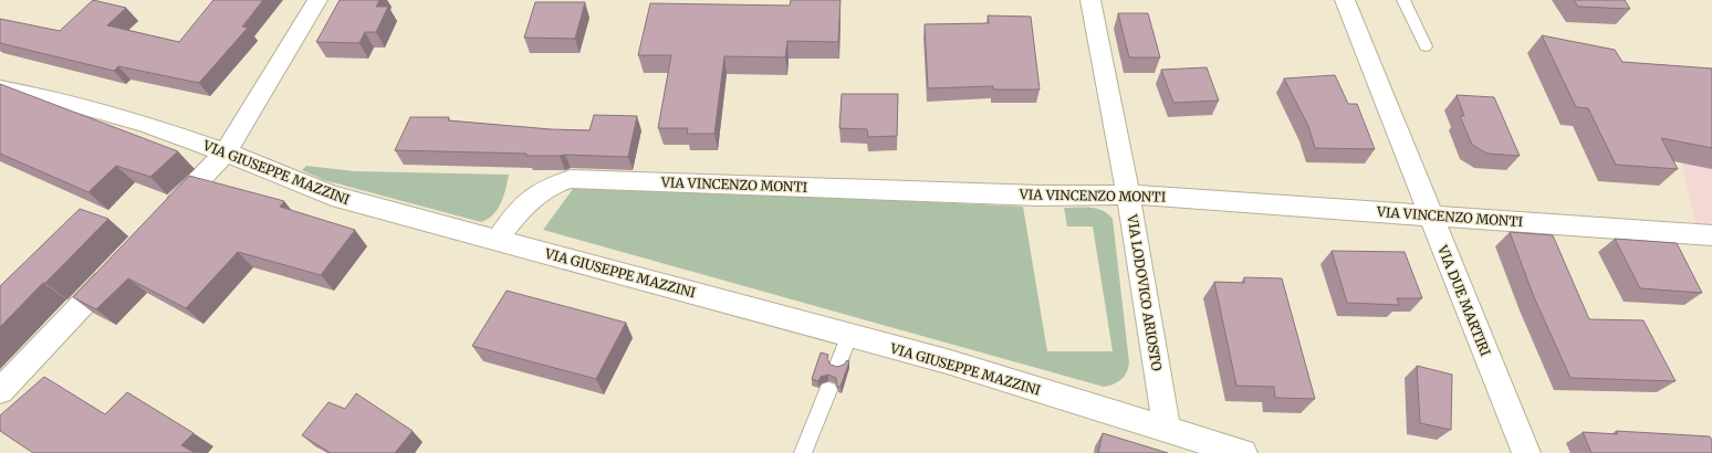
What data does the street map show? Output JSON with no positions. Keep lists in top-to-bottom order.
{
  "streets": {
    "street": [
      "VIA GIUSEPPE MAZZINI",
      "VIA VINCENZO MONTI",
      "VIA LODOVICO ARIOSTO",
      "VIA DUE MARTIRI"
    ]
  },
  "crossings": [
    ["VIA GIUSEPPE MAZZINI", "VIA VINCENZO MONTI"],
    ["VIA GIUSEPPE MAZZINI", "VIA LODOVICO ARIOSTO"],
    ["VIA VINCENZO MONTI", "VIA LODOVICO ARIOSTO"],
    ["VIA VINCENZO MONTI", "VIA DUE MARTIRI"]
  ]
}
